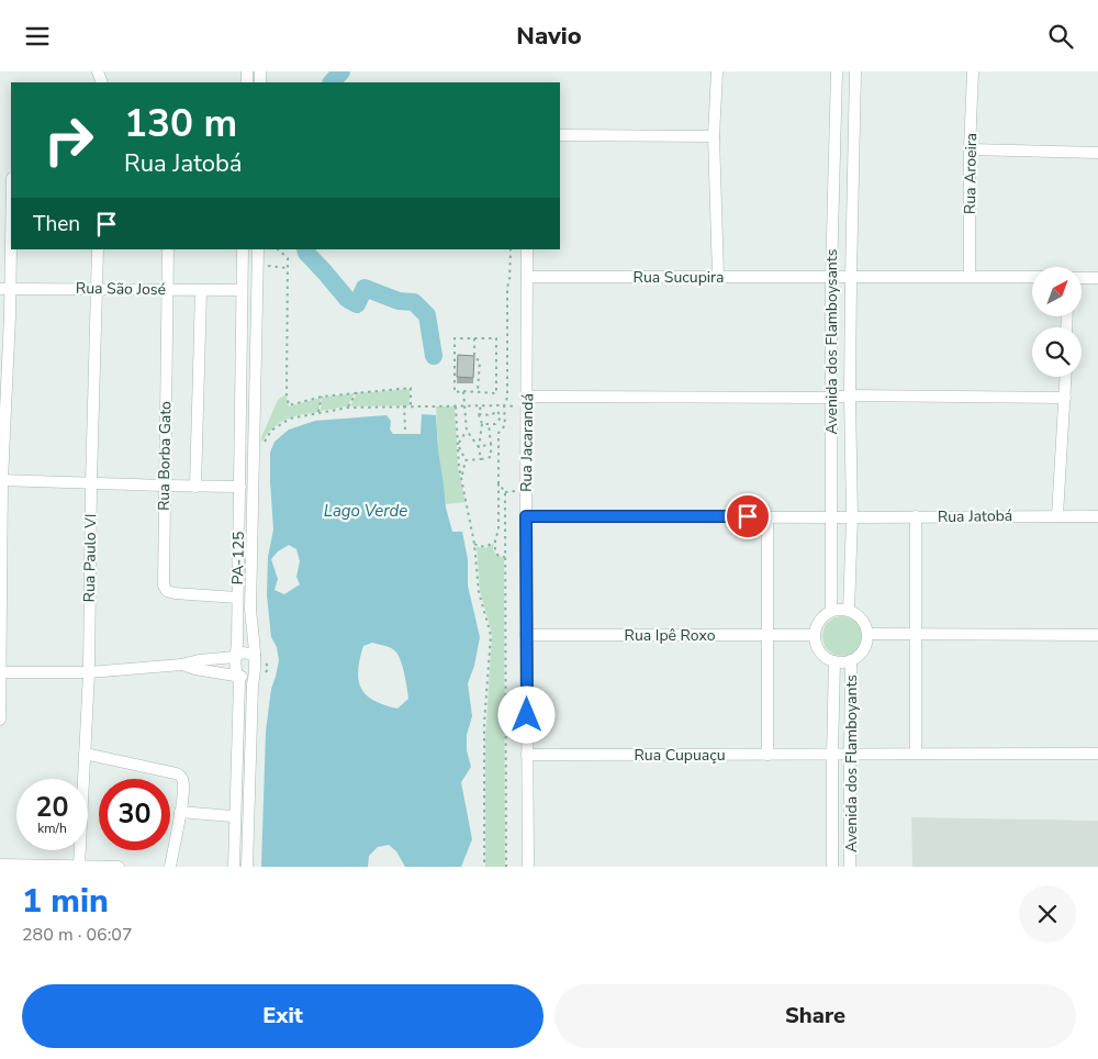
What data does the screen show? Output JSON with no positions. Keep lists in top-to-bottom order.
{
  "streets": {
    "street": [
      "Rua Aroeira",
      "Rua Sucupira",
      "Rua São José",
      "Avenida dos Flamboysants",
      "Rua Jacarandá",
      "Rua Borba Gato",
      "Rua Jatobá",
      "Rua Paulo VI",
      "PA-125",
      "Rua Ipê Roxo",
      "Rua Cupuaçu",
      "Avenida dos Flamboyants"
    ]
  },
  "crossings": [
    ["Rua Aroeira", "Rua Sucupira"],
    ["Rua Sucupira", "Avenida dos Flamboysants"],
    ["Rua Sucupira", "Rua Jacarandá"],
    ["Rua São José", "Rua Borba Gato"],
    ["Rua São José", "Rua Paulo VI"],
    ["Rua São José", "PA-125"],
    ["Avenida dos Flamboysants", "Rua Jatobá"],
    ["Avenida dos Flamboysants", "Rua Ipê Roxo"],
    ["Avenida dos Flamboysants", "Avenida dos Flamboyants"],
    ["Rua Jacarandá", "Rua Ipê Roxo"],
    ["Rua Jacarandá", "Rua Cupuaçu"],
    ["Rua Borba Gato", "PA-125"],
    ["Rua Ipê Roxo", "Avenida dos Flamboyants"],
    ["Rua Cupuaçu", "Avenida dos Flamboyants"]
  ],
  "water": ["Lago Verde"],
  "north": "top right",
  "page": {
    "header": "Navio",
    "turn": ["130 m", "Rua Jatobá"],
    "then": "Then",
    "speed": "20 km/h",
    "limit": "30",
    "heading": ["1 min", "280 m · 06:07"],
    "buttons": ["Exit", "Share"]
  }
}
